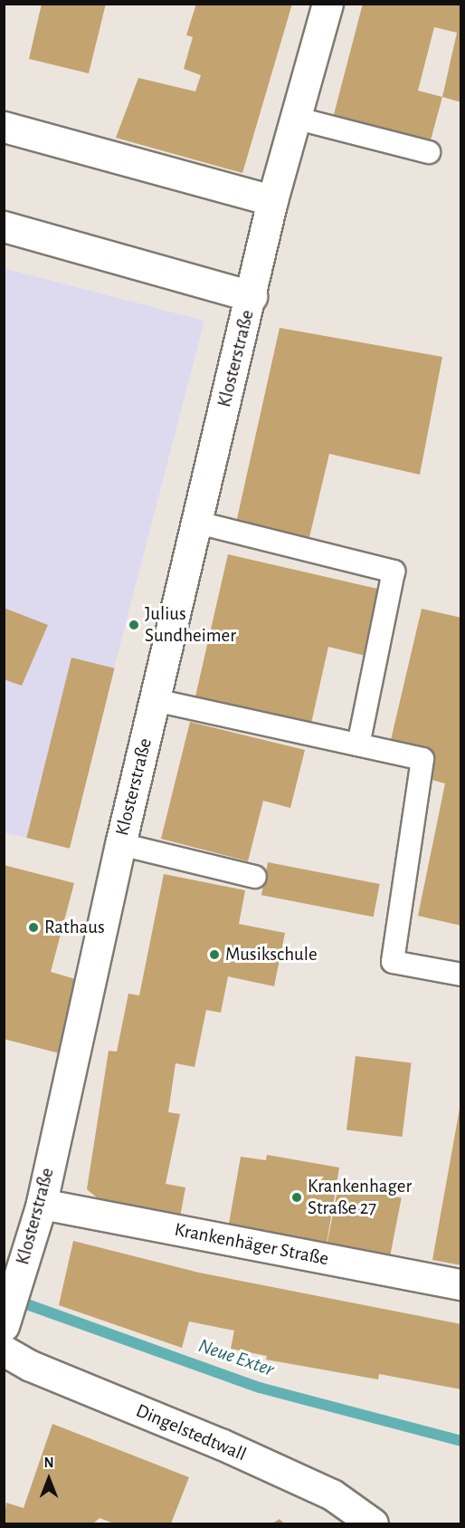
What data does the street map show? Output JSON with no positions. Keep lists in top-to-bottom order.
{
  "streets": {
    "street": ["Klosterstraße", "Krankenhäger Straße", "Dingelstedtwall"]
  },
  "crossings": [
    ["Klosterstraße", "Krankenhäger Straße"]
  ],
  "water": ["Neue Exter"],
  "places": [
    "Julius Sundheimer",
    "Rathaus",
    "Musikschule",
    "Krankenhager Straße 27"
  ],
  "north": "top"
}
